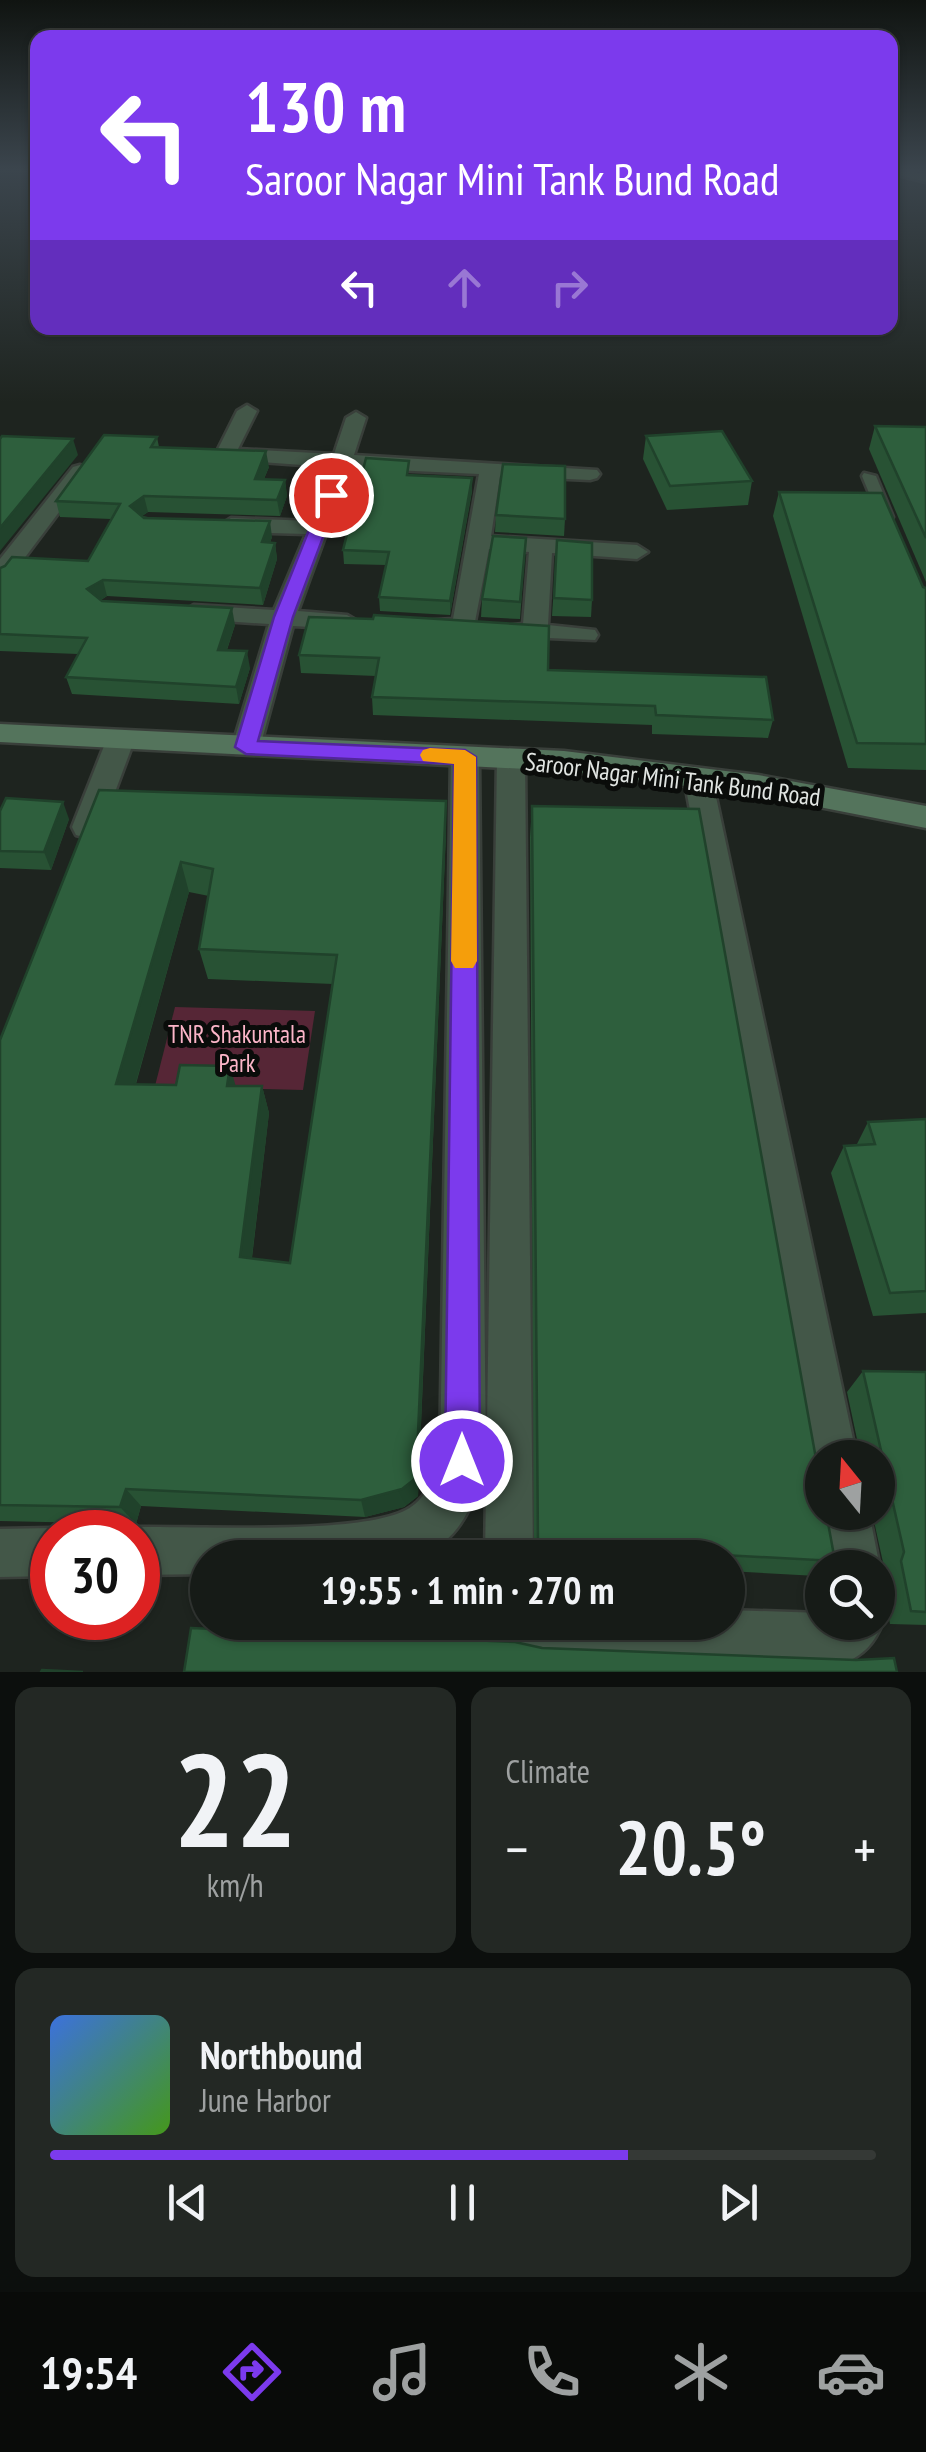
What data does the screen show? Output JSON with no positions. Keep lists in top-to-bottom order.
{
  "streets": {
    "main road": ["Saroor Nagar Mini Tank Bund Road"]
  },
  "parks": ["TNR Shakuntala Park"],
  "north": "top",
  "page": {
    "turn": ["130 m", "Saroor Nagar Mini Tank Bund Road"],
    "limit": "30",
    "trip": "19:55 · 1 min · 270 m",
    "tile": [
      ["22", "km/h"],
      "Climate"
    ],
    "heat": ["−", "20.5°", "+"],
    "song": ["Northbound", "June Harbor"],
    "tabs": "19:54"
  }
}
